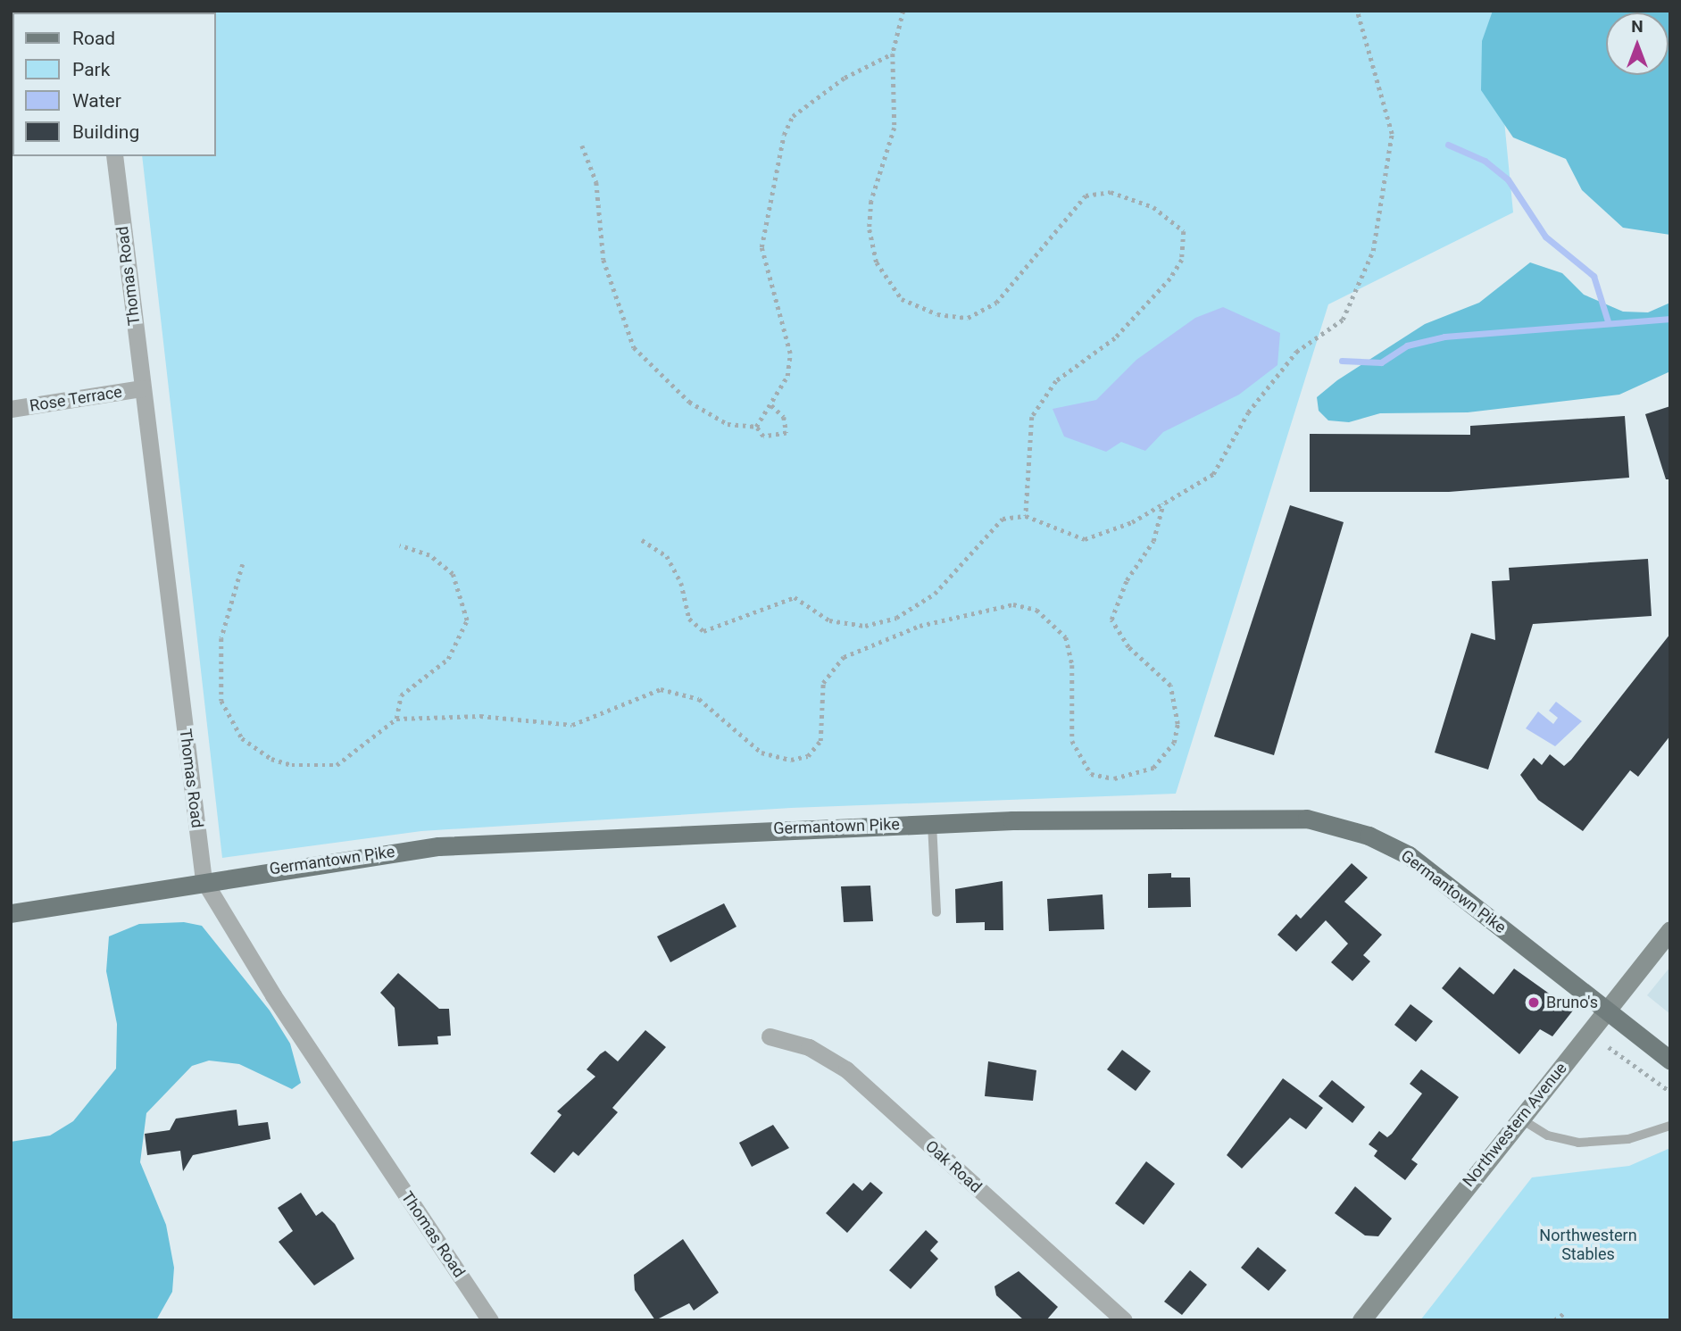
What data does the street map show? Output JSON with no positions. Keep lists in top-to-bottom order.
{
  "streets": {
    "main road": ["Germantown Pike"],
    "street": [
      "Thomas Road",
      "Rose Terrace",
      "Northwestern Avenue",
      "Oak Road"
    ]
  },
  "crossings": [
    ["Thomas Road", "Rose Terrace"],
    ["Thomas Road", "Germantown Pike"],
    ["Germantown Pike", "Northwestern Avenue"]
  ],
  "parks": ["Northwestern Stables"],
  "places": ["Bruno's"],
  "legend": [
    "Road",
    "Park",
    "Water",
    "Building"
  ],
  "north": "top"
}
